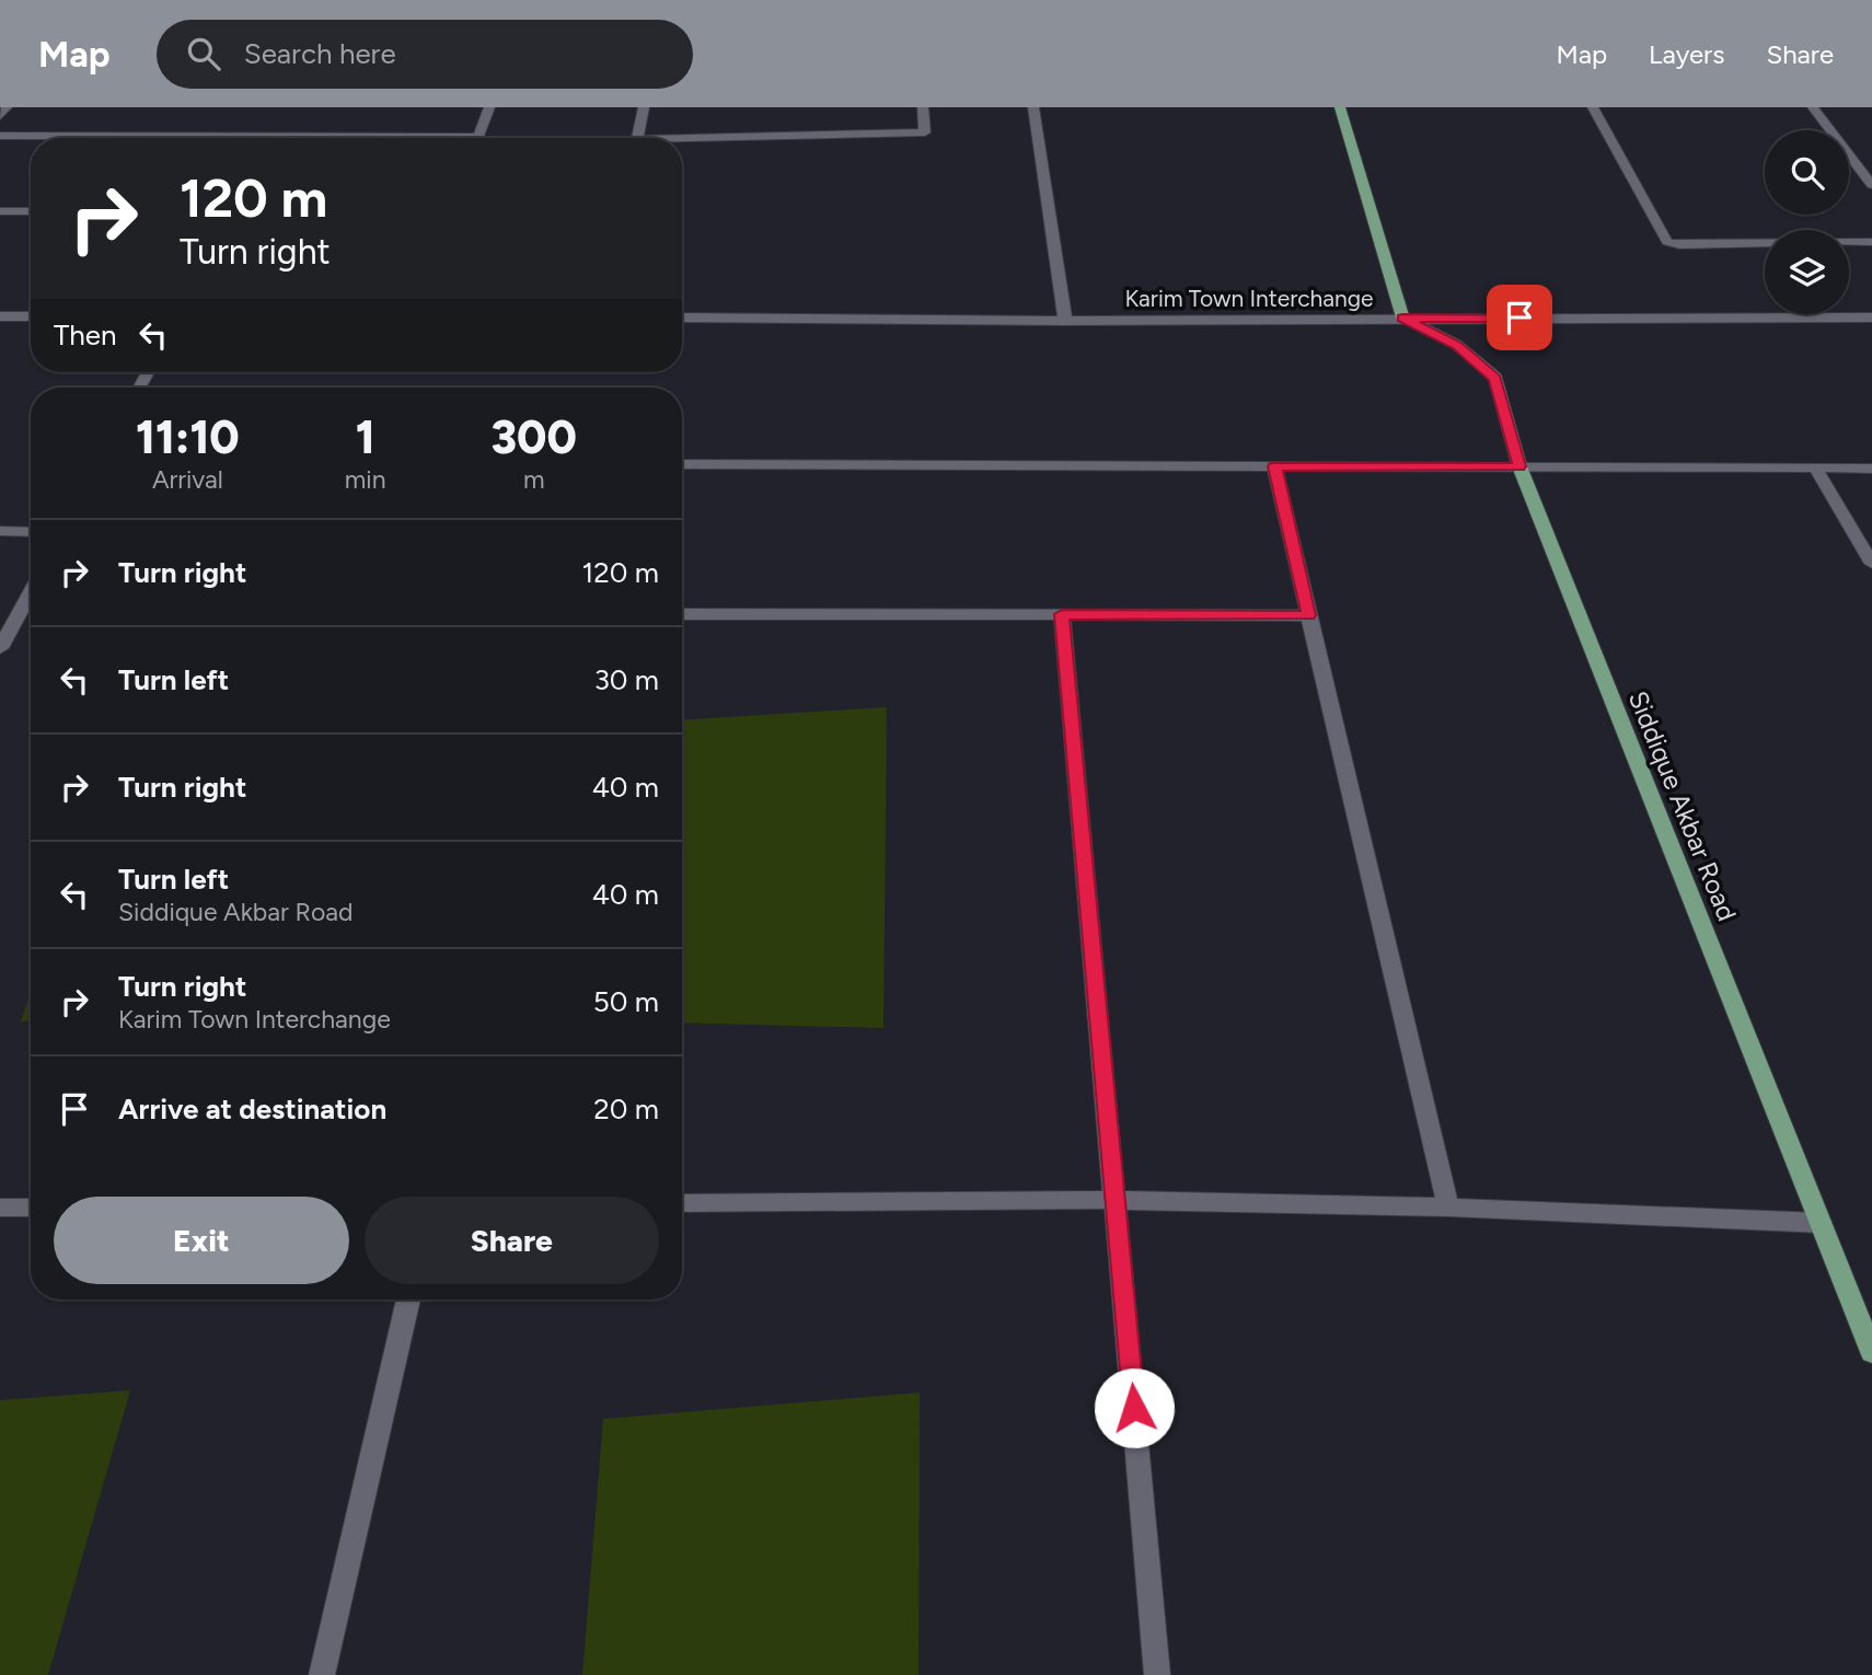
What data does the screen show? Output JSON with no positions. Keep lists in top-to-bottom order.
{
  "streets": {
    "main road": ["Siddique Akbar Road"],
    "street": ["Karim Town Interchange"]
  },
  "crossings": [
    ["Karim Town Interchange", "Siddique Akbar Road"]
  ],
  "page": {
    "header": "Map",
    "search": "Search here",
    "nav": ["Map", "Layers", "Share"],
    "turn": ["120 m", "Turn right"],
    "then": "Then",
    "eta": [
      "11:10",
      "Arrival",
      "1",
      "min",
      "300",
      "m"
    ],
    "list": [
      {
        "name": "Turn right",
        "value": "120 m"
      },
      {
        "name": "Turn left",
        "value": "30 m"
      },
      {
        "name": "Turn right",
        "value": "40 m"
      },
      {
        "name": "Turn left",
        "note": "Siddique Akbar Road",
        "value": "40 m"
      },
      {
        "name": "Turn right",
        "note": "Karim Town Interchange",
        "value": "50 m"
      },
      {
        "name": "Arrive at destination",
        "value": "20 m"
      }
    ],
    "buttons": ["Exit", "Share"]
  }
}
